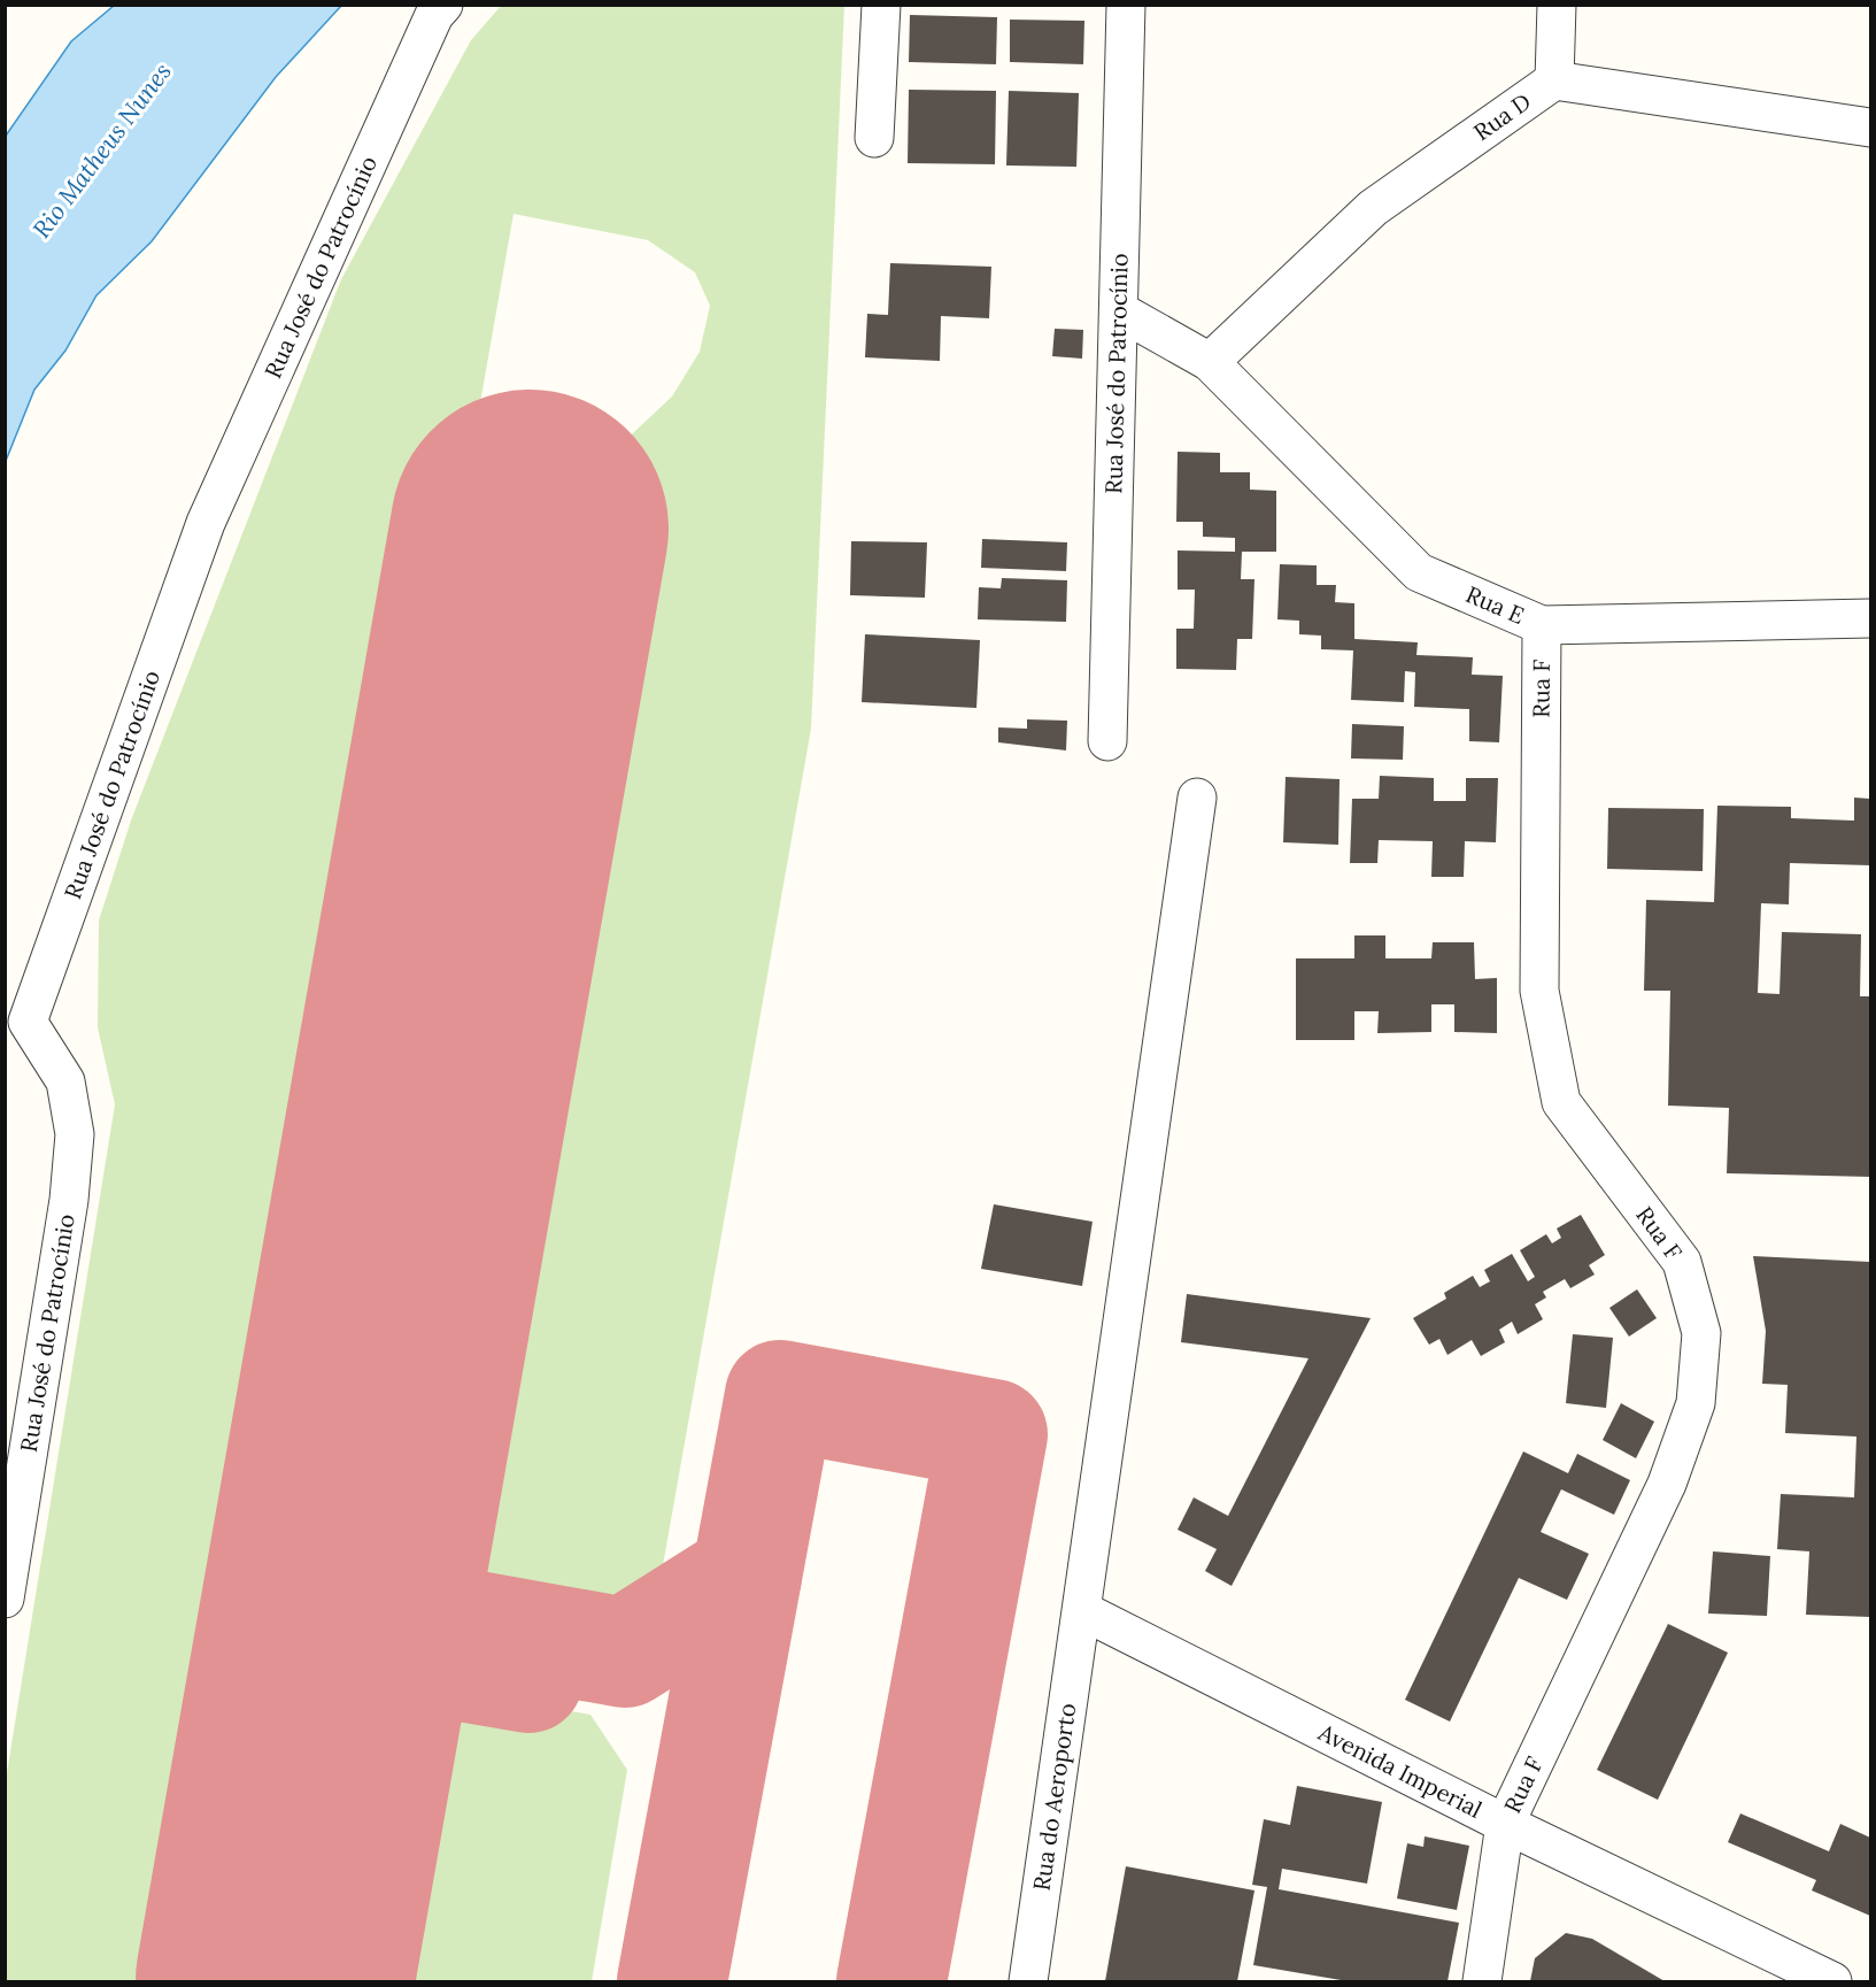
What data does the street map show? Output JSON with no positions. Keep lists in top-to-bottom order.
{
  "streets": {
    "street": [
      "Rua D",
      "Rua José do Patrocínio",
      "Rua E",
      "Rua F",
      "Avenida Imperial",
      "Rua do Aeroporto"
    ]
  },
  "crossings": [
    ["Rua D", "Rua E"],
    ["Rua José do Patrocínio", "Rua E"],
    ["Rua E", "Rua F"],
    ["Rua F", "Avenida Imperial"],
    ["Avenida Imperial", "Rua do Aeroporto"]
  ],
  "water": ["Rio Matheus Nunes"]
}
